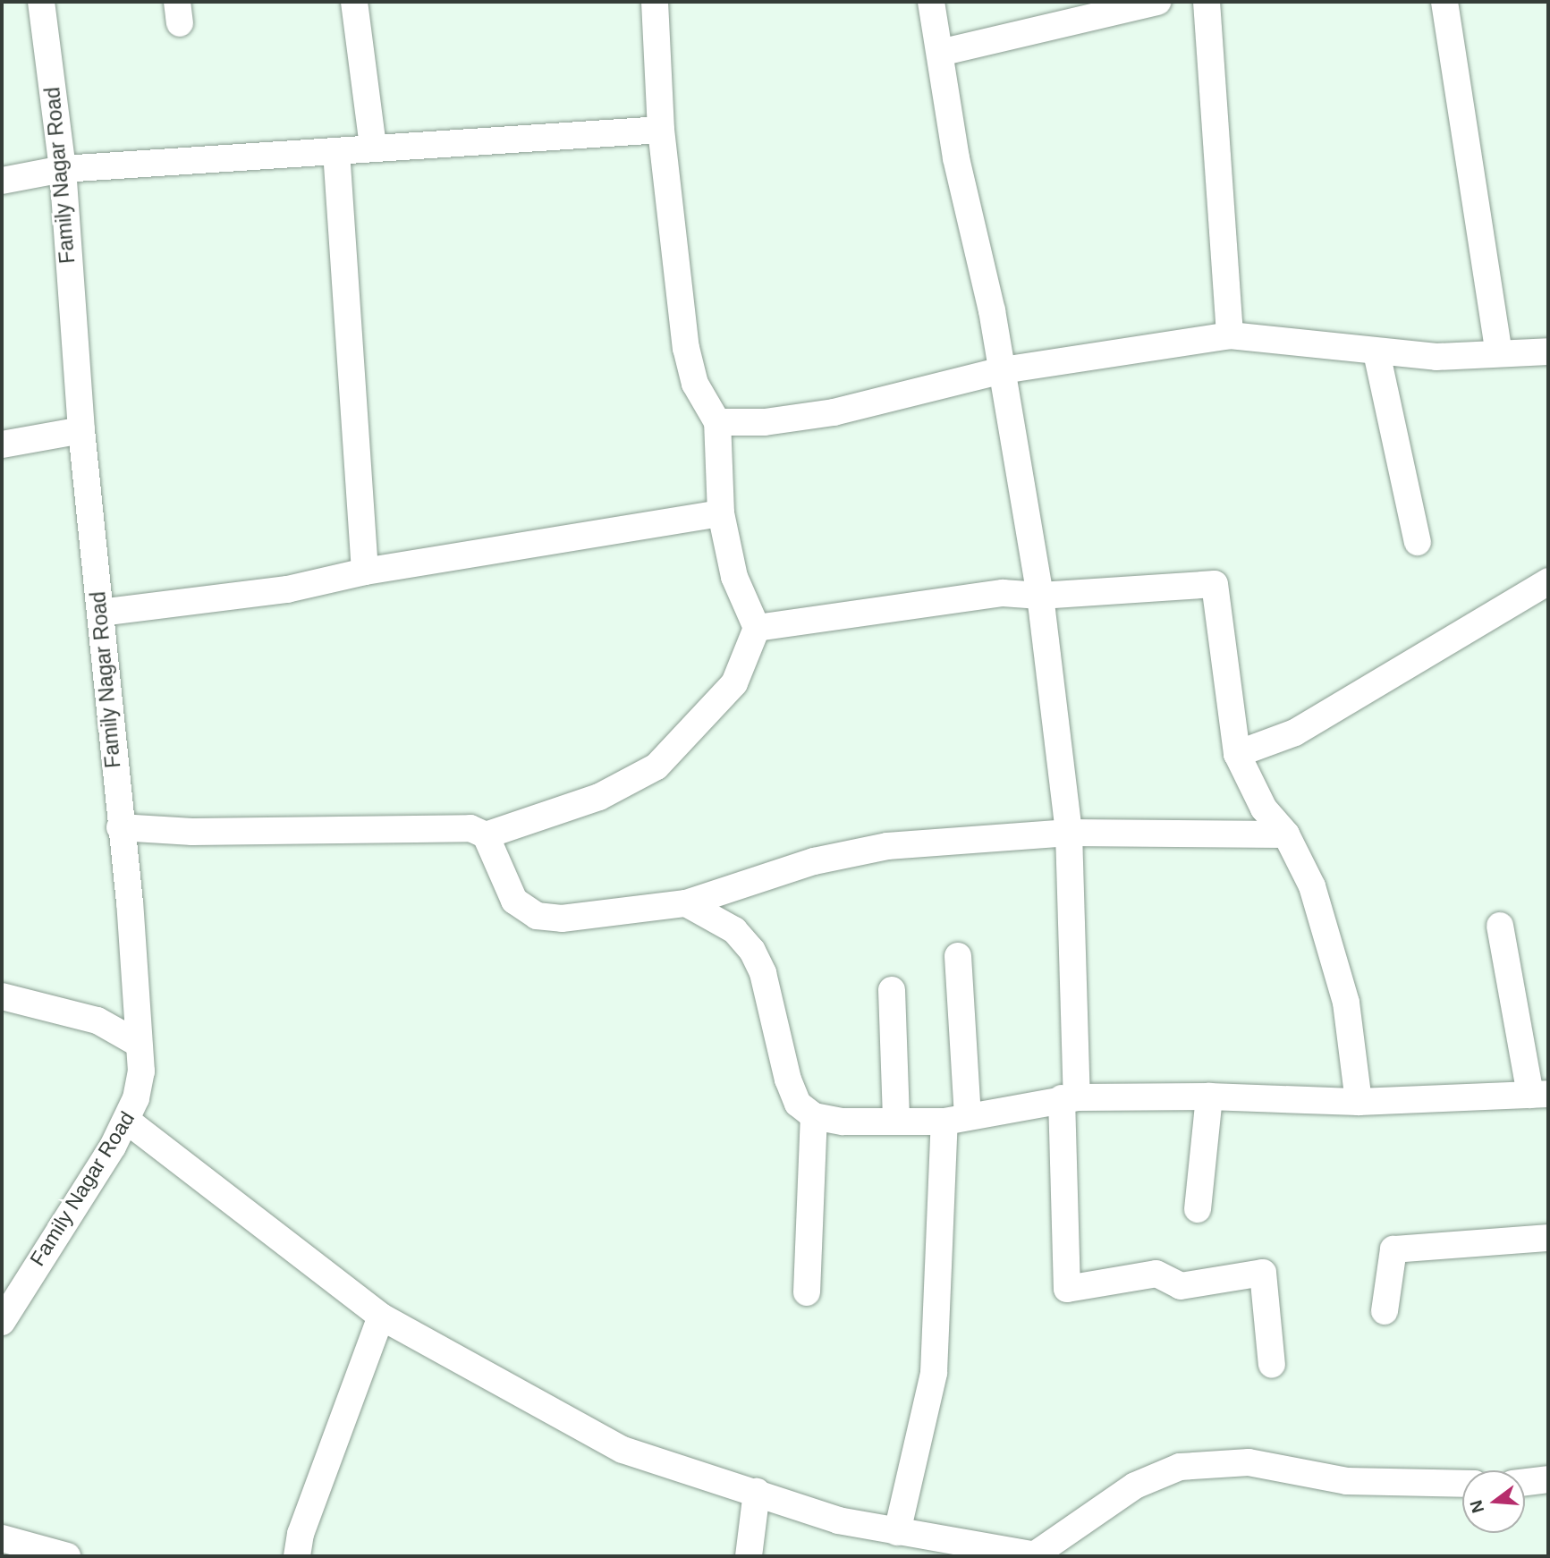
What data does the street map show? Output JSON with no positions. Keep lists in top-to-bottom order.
{
  "streets": {
    "street": ["Family Nagar Road"]
  },
  "north": "left"
}
